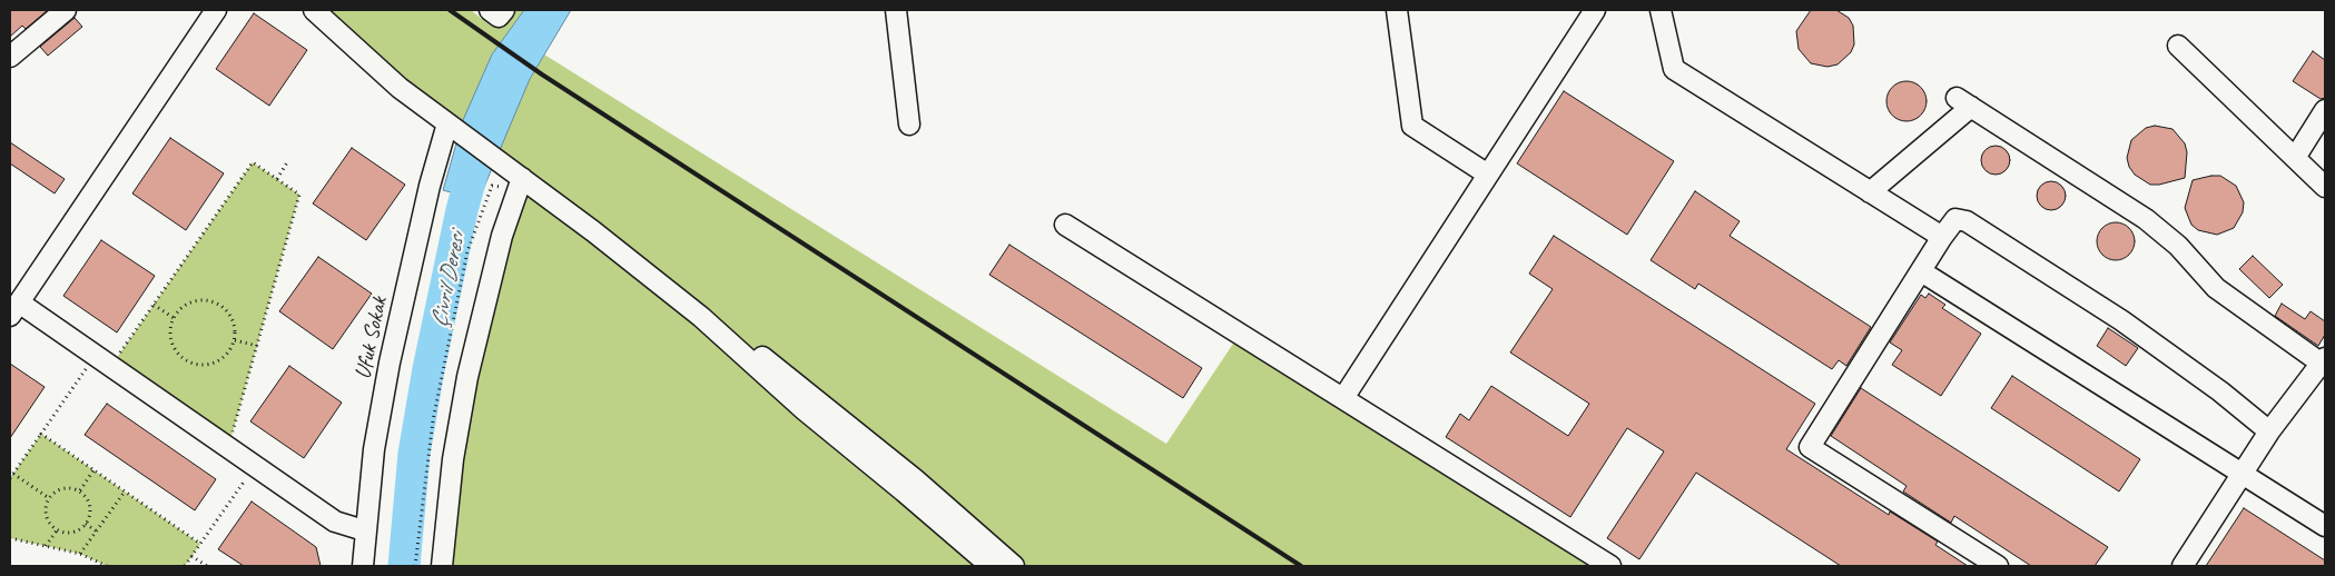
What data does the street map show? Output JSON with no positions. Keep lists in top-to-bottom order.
{
  "streets": {
    "street": ["Ufuk Sokak"]
  },
  "water": ["Çivril Deresi"]
}
